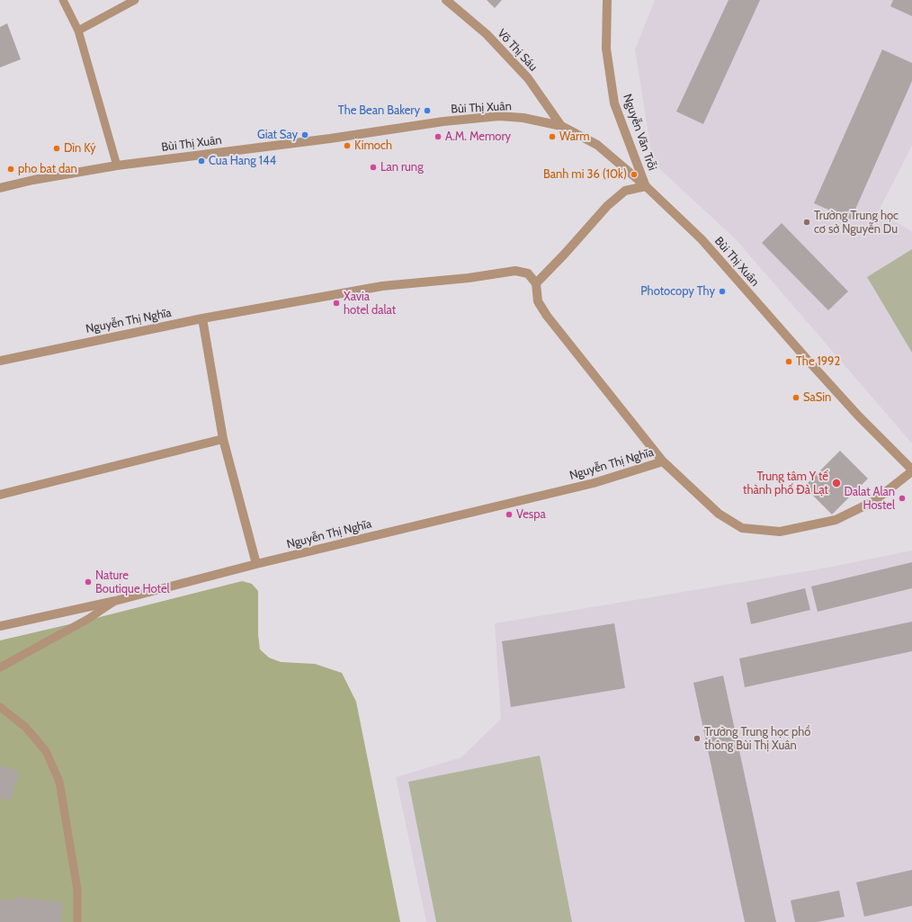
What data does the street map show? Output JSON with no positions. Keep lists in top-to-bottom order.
{
  "streets": {
    "street": [
      "Võ Thị Sáu",
      "Bùi Thị Xuân",
      "Nguyễn Văn Trỗi",
      "Nguyễn Thị Nghĩa"
    ]
  },
  "crossings": [
    ["Võ Thị Sáu", "Bùi Thị Xuân"],
    ["Bùi Thị Xuân", "Nguyễn Văn Trỗi"],
    ["Bùi Thị Xuân", "Nguyễn Thị Nghĩa"]
  ],
  "places": [
    "The Bean Bakery",
    "Giat Say",
    "A.M. Memory",
    "Warm",
    "Kimoch",
    "Dìn Ký",
    "Cua Hang 144",
    "Lan rung",
    "pho bat dan",
    "Banh mi 36 (10k)",
    "Trường Trung học cơ sở Nguyễn Du",
    "Photocopy Thy",
    "Xavia hotel dalat",
    "The 1992",
    "SaSin",
    "Trung tâm Y tế thành phố Đà Lạt",
    "Dalat Alan Hostel",
    "Vespa",
    "Nature Boutique Hotel",
    "Trường Trung học phổ thông Bùi Thị Xuân"
  ]
}
